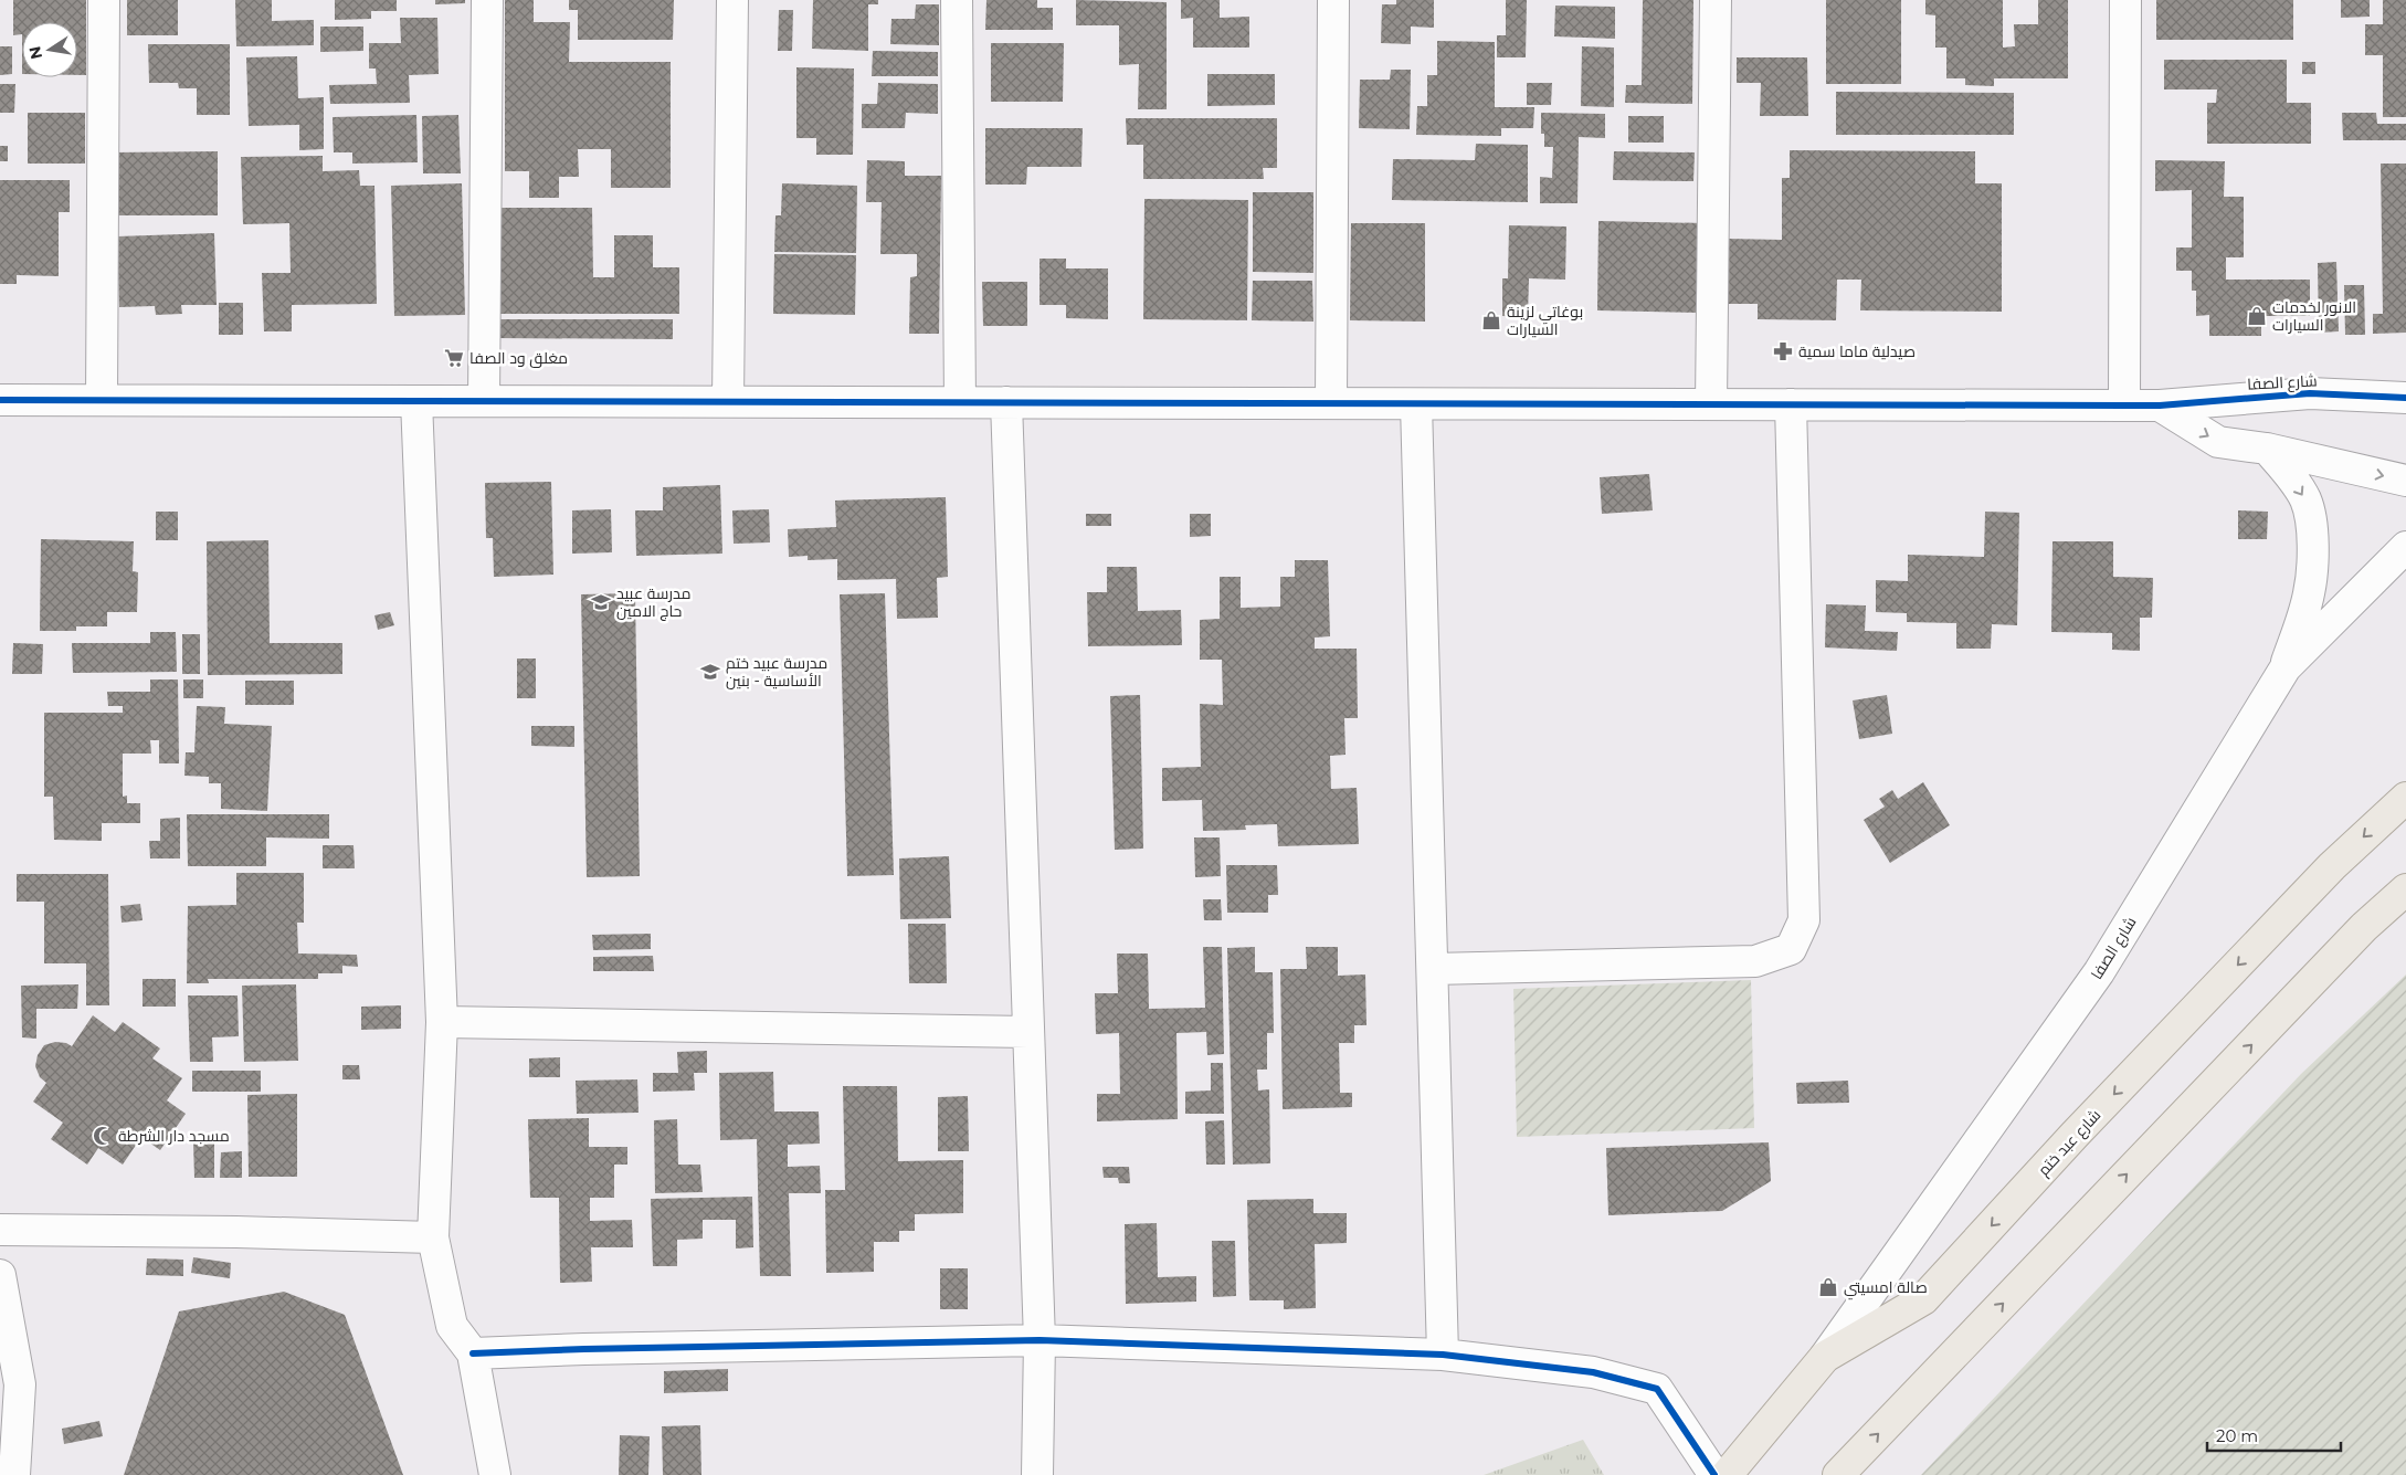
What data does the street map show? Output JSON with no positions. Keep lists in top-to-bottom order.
{
  "streets": {
    "main road": ["شارع عبد ختم"],
    "street": ["شارع الصفا"]
  },
  "crossings": [
    ["شارع الصفا", "شارع عبد ختم"]
  ],
  "places": {
    "shop": ["الانور لخدمات السيارات", "بوغاتي لزينة السيارات", "صالة امسيتي"],
    "pharmacy": ["صيدلية ماما سمية"],
    "supermarket": ["مغلق ود الصفا"],
    "school or university": ["مدرسة عبيد حاج الامين", "مدرسة عبيد ختم الأساسية - بنين"],
    "mosque": ["مسجد دار الشرطة"]
  },
  "scale_bar": "20 m",
  "north": "left"
}
